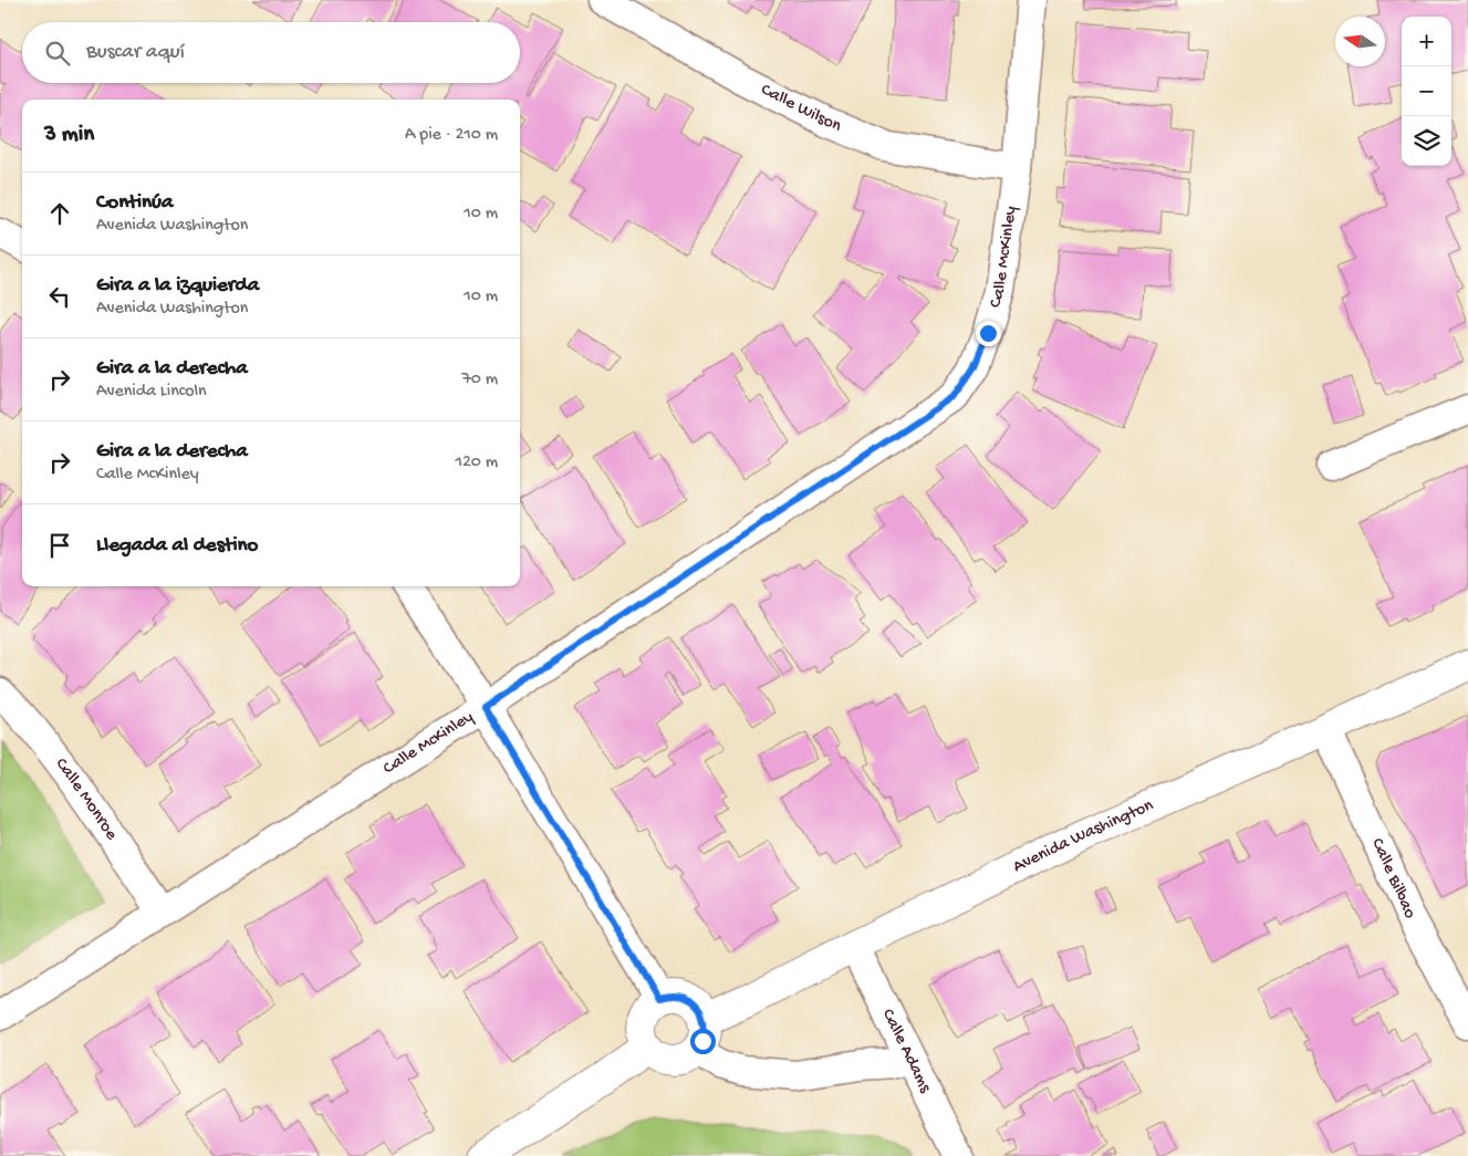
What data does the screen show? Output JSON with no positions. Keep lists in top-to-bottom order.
{
  "streets": {
    "street": [
      "Calle Wilson",
      "Calle McKinley",
      "Calle Monroe",
      "Avenida Washington",
      "Calle Bilbao",
      "Calle Adams"
    ]
  },
  "crossings": [
    ["Calle Wilson", "Calle McKinley"],
    ["Calle McKinley", "Calle Monroe"],
    ["Avenida Washington", "Calle Bilbao"],
    ["Avenida Washington", "Calle Adams"]
  ],
  "north": "left",
  "page": {
    "map_buttons": ["+", "−"],
    "search": "Buscar aquí",
    "heading": ["3 min", "A pie · 210 m"],
    "list": [
      ["Continúa", "Avenida Washington", "10 m"],
      ["Gira a la izquierda", "Avenida Washington", "10 m"],
      ["Gira a la derecha", "Avenida Lincoln", "70 m"],
      ["Gira a la derecha", "Calle McKinley", "120 m"],
      "Llegada al destino"
    ]
  }
}
